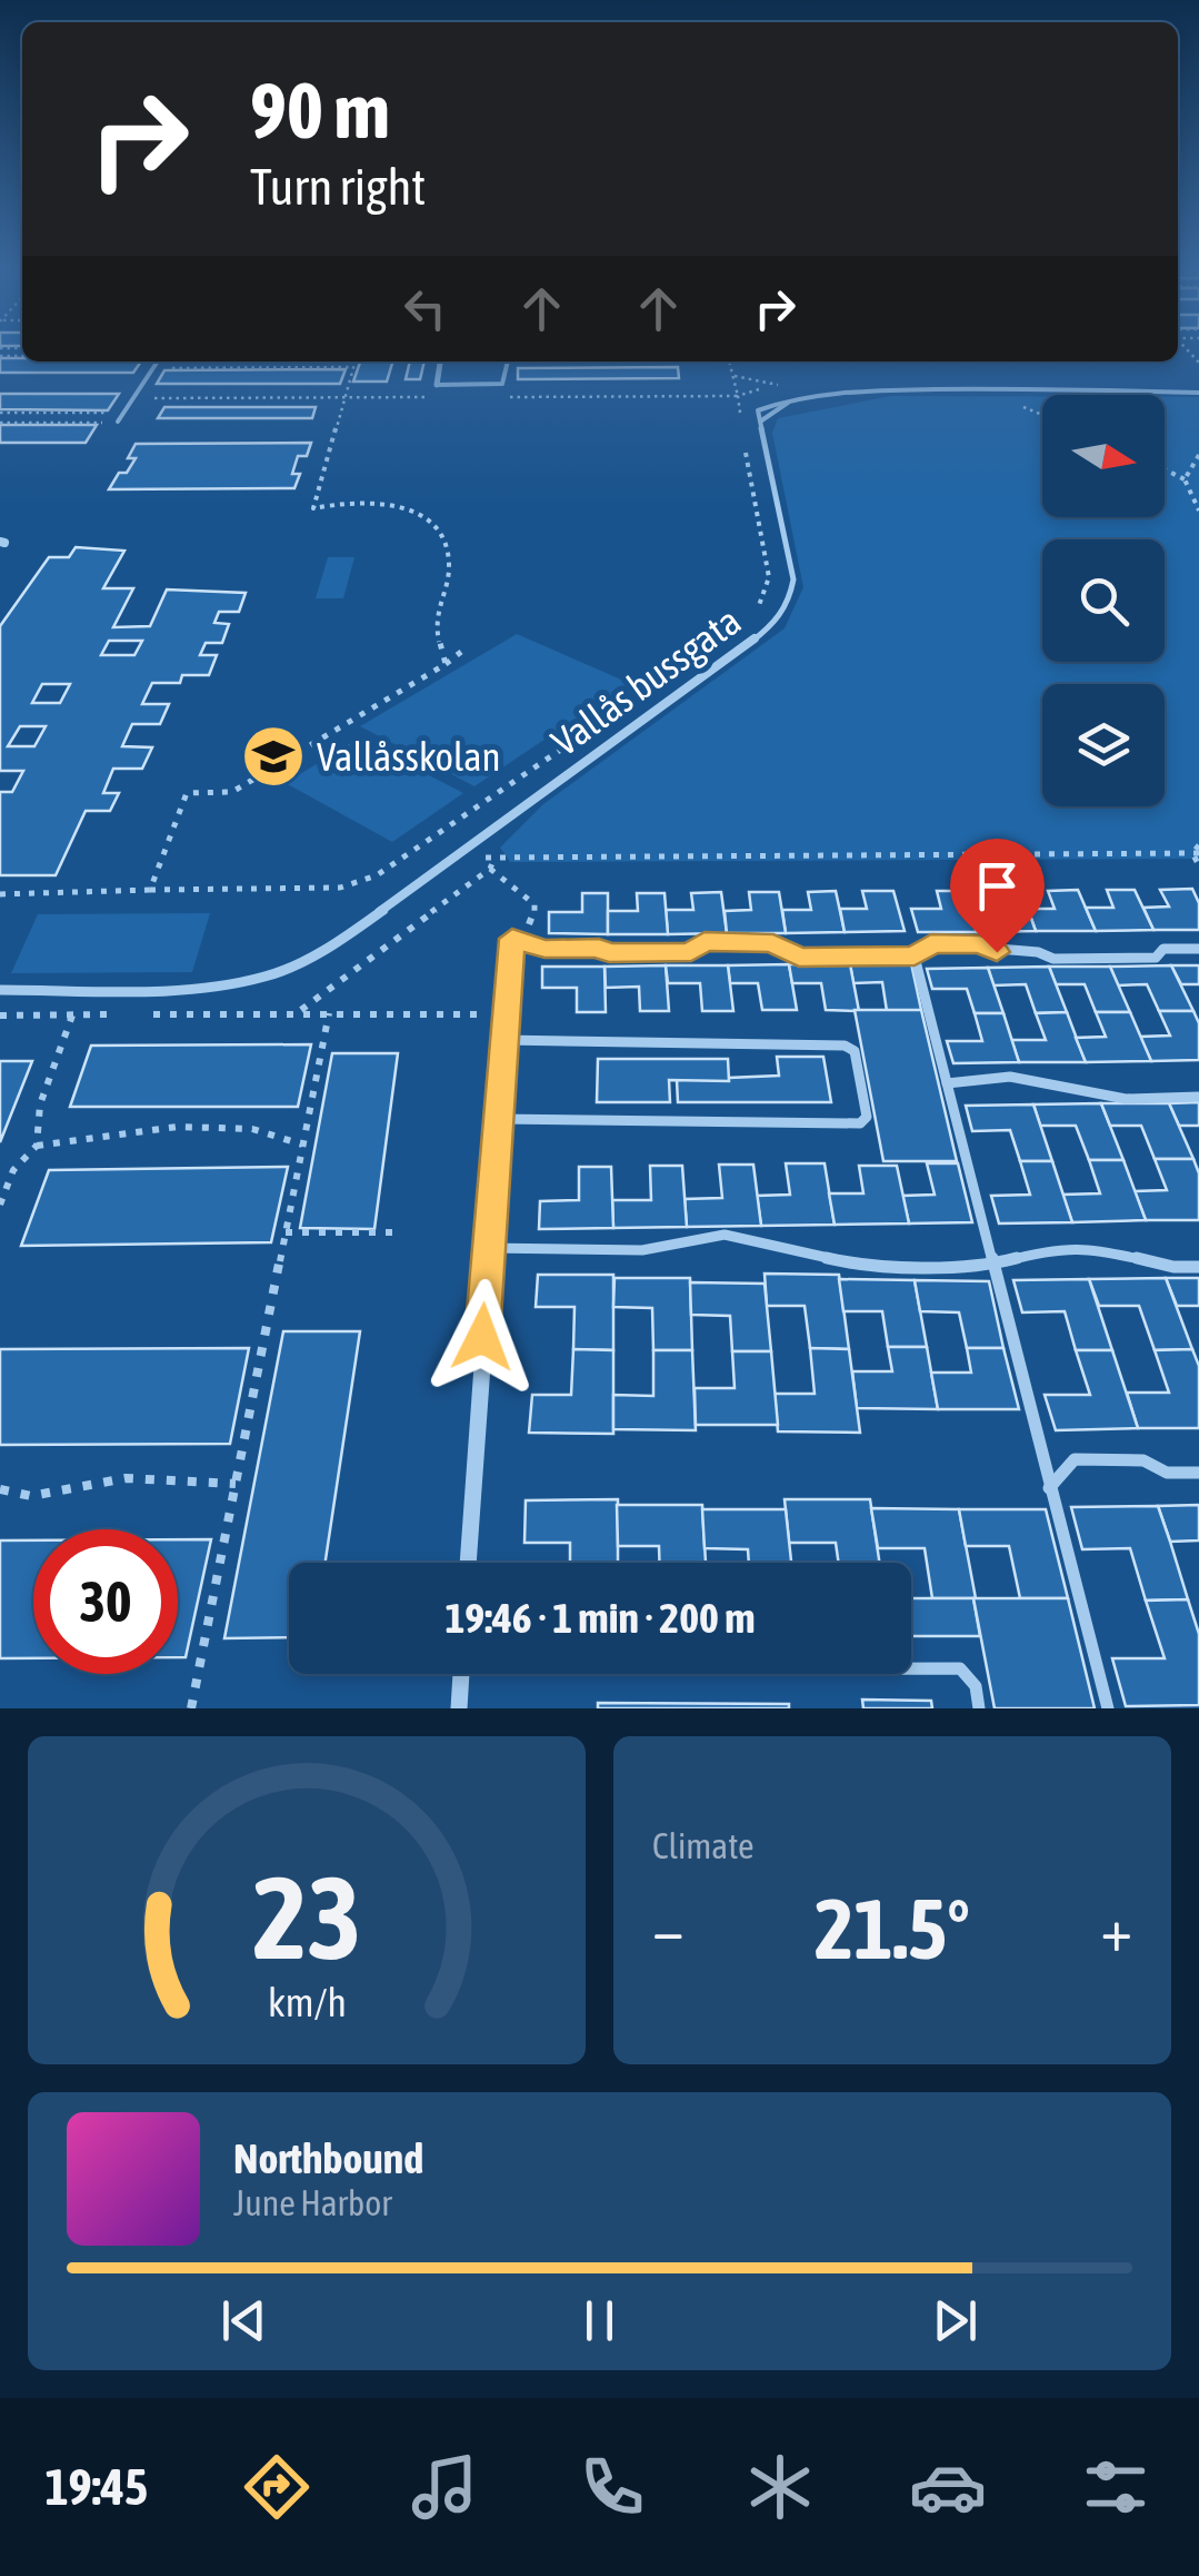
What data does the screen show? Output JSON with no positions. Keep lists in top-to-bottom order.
{
  "streets": {
    "lane": ["Vallås bussgata"]
  },
  "places": {
    "school or university": ["Vallåsskolan"]
  },
  "north": "right",
  "page": {
    "turn": ["90 m", "Turn right"],
    "limit": "30",
    "trip": "19:46 · 1 min · 200 m",
    "tile": "Climate",
    "heat": ["−", "21.5°", "+"],
    "song": ["Northbound", "June Harbor"],
    "tabs": "19:45",
    "gauge": ["23", "km/h"]
  }
}
